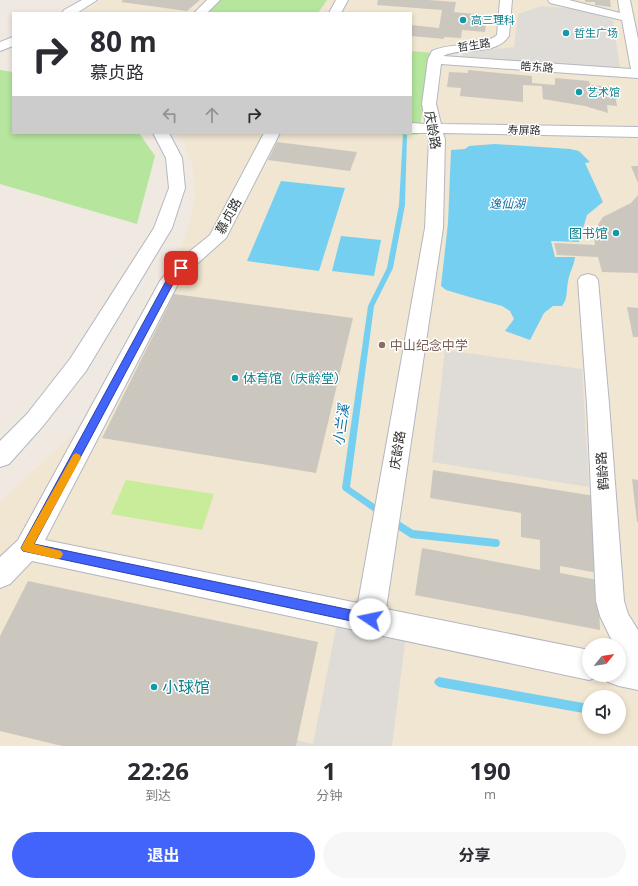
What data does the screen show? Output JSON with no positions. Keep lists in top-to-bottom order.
{
  "streets": {
    "street": [
      "哲生路",
      "皓东路",
      "庆龄路",
      "寿屏路",
      "慕贞路",
      "鹤龄路"
    ]
  },
  "crossings": [
    ["哲生路", "皓东路"],
    ["哲生路", "庆龄路"],
    ["皓东路", "庆龄路"],
    ["庆龄路", "寿屏路"]
  ],
  "water": ["逸仙湖", "小兰溪"],
  "places": [
    "高三理科",
    "哲生广场",
    "艺术馆",
    "图书馆",
    "中山纪念中学",
    "体育馆（庆龄堂）",
    "小球馆"
  ],
  "north": "top right",
  "page": {
    "turn": ["80 m", "慕贞路"],
    "eta": [
      "22:26",
      "到达",
      "1",
      "分钟",
      "190",
      "m"
    ],
    "buttons": ["退出", "分享"]
  }
}
